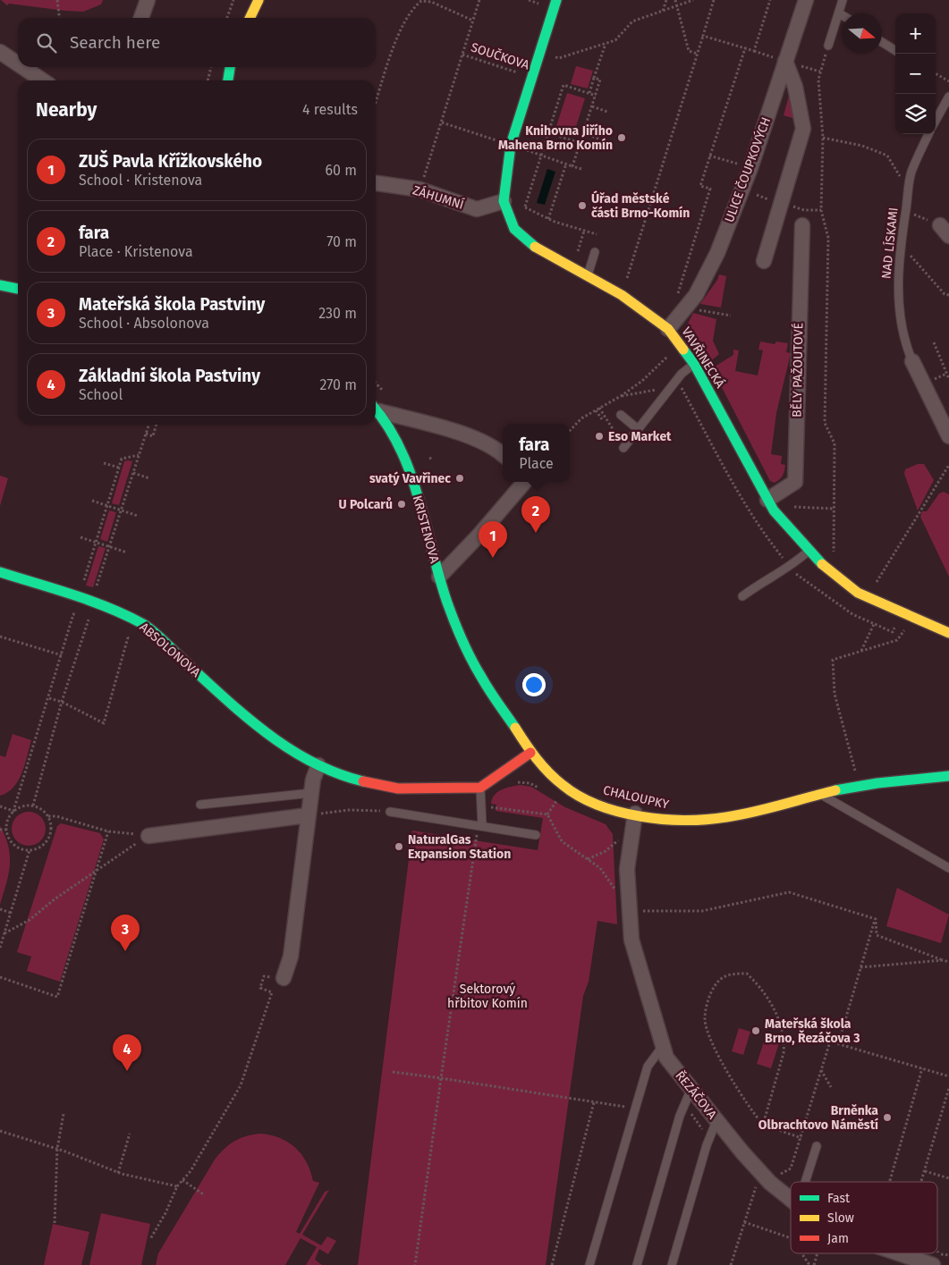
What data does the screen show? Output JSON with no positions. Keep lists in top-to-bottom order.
{
  "streets": {
    "street": [
      "ULICE ČOUPKOVÝCH",
      "ZÁHUMNÍ",
      "VAVŘINECKÁ",
      "BĚLY PAŽOUTOVÉ",
      "KRISTENOVA",
      "ABSOLONOVA",
      "CHALOUPKY",
      "ŘEZÁČOVA"
    ],
    "lane": ["NAD LÍSKAMI"],
    "path": ["SOUČKOVA"]
  },
  "crossings": [
    ["SOUČKOVA", "ZÁHUMNÍ"],
    ["SOUČKOVA", "VAVŘINECKÁ"],
    ["ULICE ČOUPKOVÝCH", "VAVŘINECKÁ"],
    ["ZÁHUMNÍ", "VAVŘINECKÁ"],
    ["VAVŘINECKÁ", "BĚLY PAŽOUTOVÉ"],
    ["KRISTENOVA", "CHALOUPKY"],
    ["CHALOUPKY", "ŘEZÁČOVA"]
  ],
  "parks": ["Sektorový hřbitov Komín"],
  "places": [
    "Knihovna Jiřího Mahena Brno Komín",
    "Úřad městské části Brno-Komín",
    "Eso Market",
    "svatý Vavřinec",
    "U Polcarů",
    "NaturalGas Expansion Station",
    "Mateřská škola Brno, Řezáčova 3",
    "Brněnka Olbrachtovo Náměstí"
  ],
  "legend": ["Fast", "Slow", "Jam"],
  "north": "right",
  "page": {
    "map_buttons": ["+", "−"],
    "search": "Search here",
    "heading": ["Nearby", "4 results"],
    "list": [
      {
        "mark": "1",
        "name": "ZUŠ Pavla Křížkovského",
        "note": "School · Kristenova",
        "value": "60 m"
      },
      {
        "mark": "2",
        "name": "fara",
        "note": "Place · Kristenova",
        "value": "70 m"
      },
      {
        "mark": "3",
        "name": "Mateřská škola Pastviny",
        "note": "School · Absolonova",
        "value": "230 m"
      },
      {
        "mark": "4",
        "name": "Základní škola Pastviny",
        "note": "School",
        "value": "270 m"
      }
    ],
    "popup": ["fara", "Place"],
    "pins": [
      "2",
      "1",
      "3",
      "4"
    ]
  }
}
